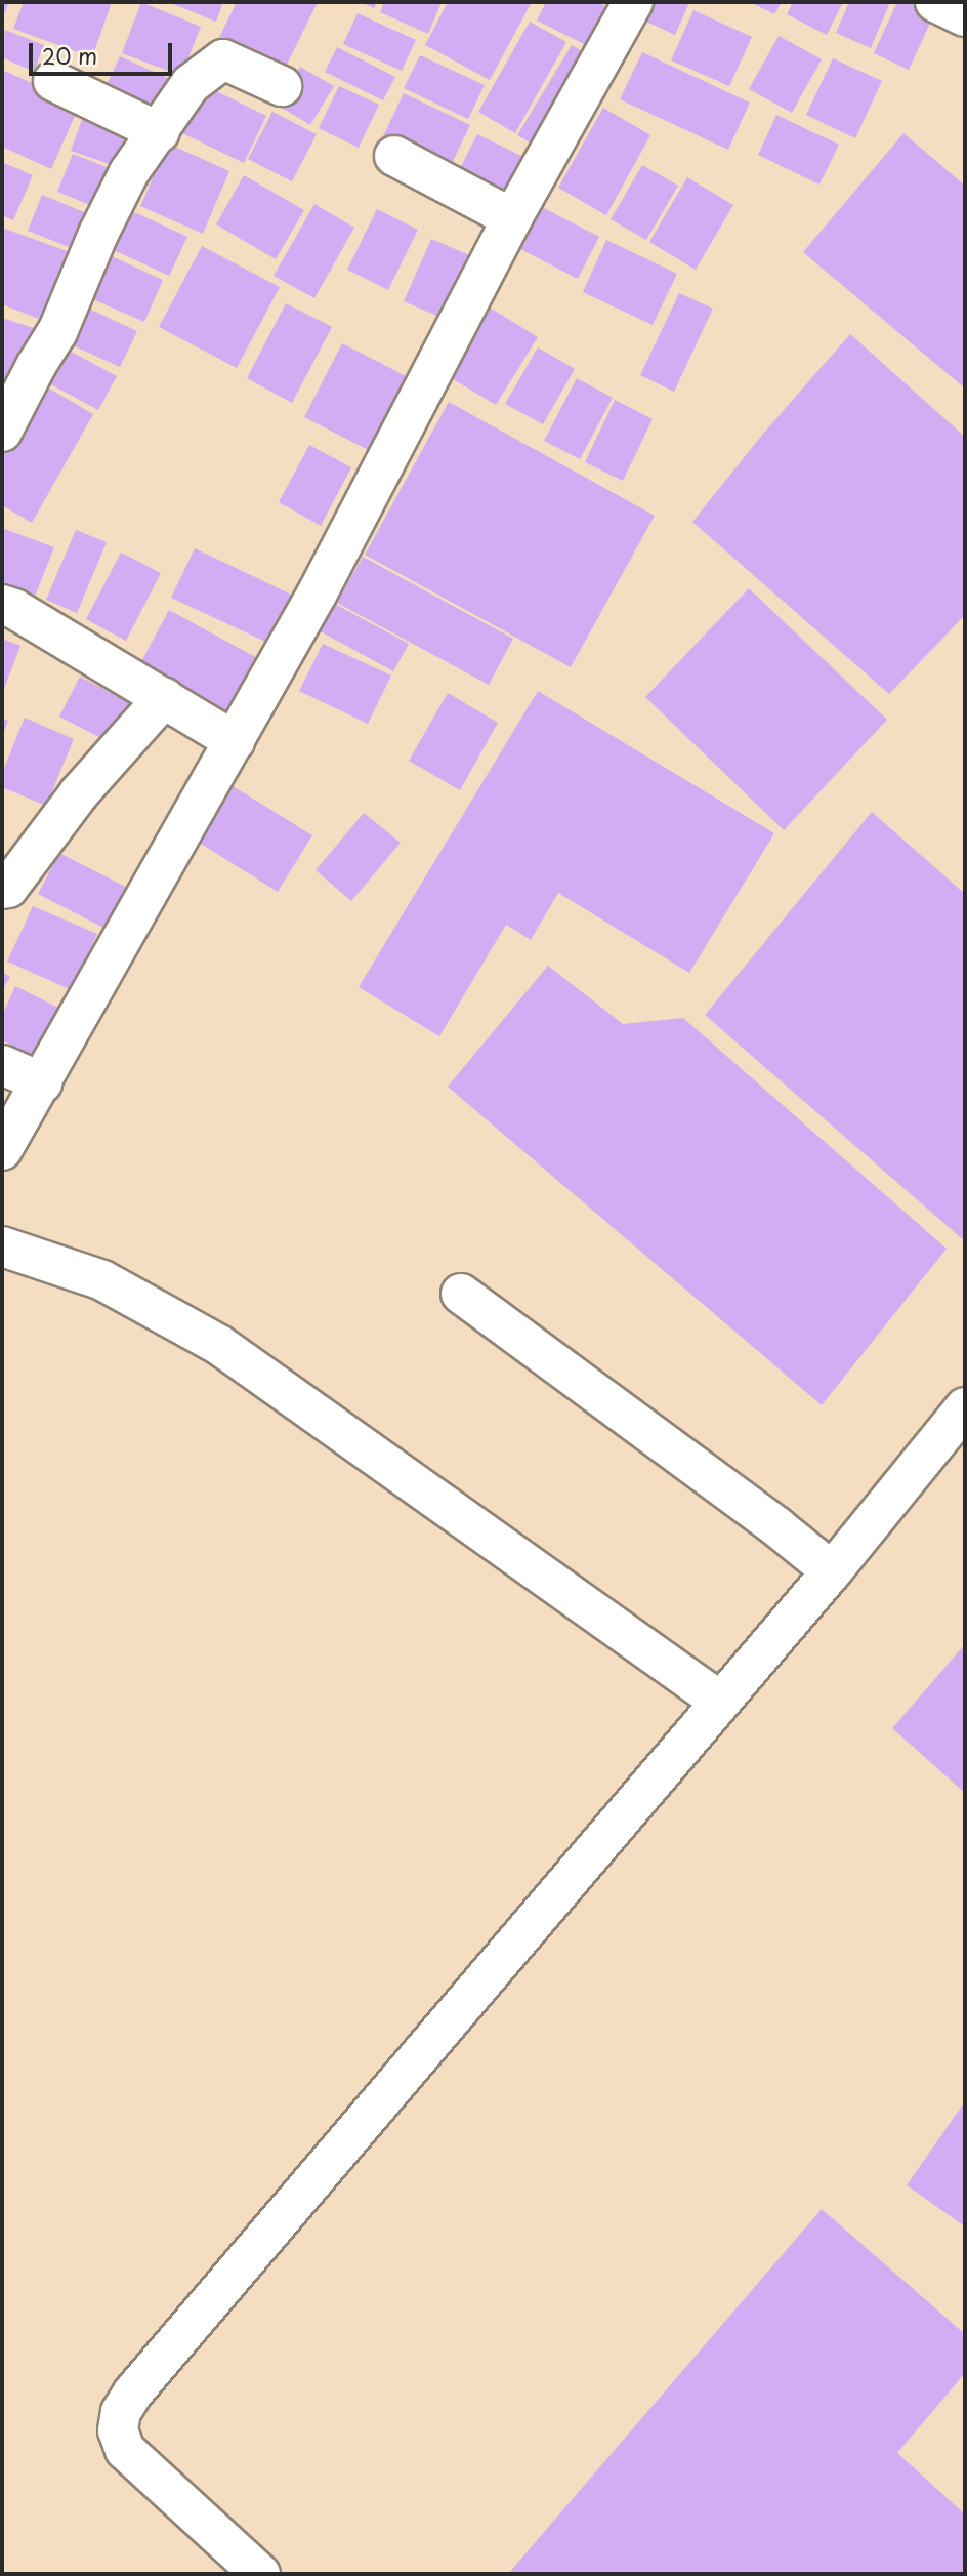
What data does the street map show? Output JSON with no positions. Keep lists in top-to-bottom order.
{
  "scale_bar": "20 m"
}
